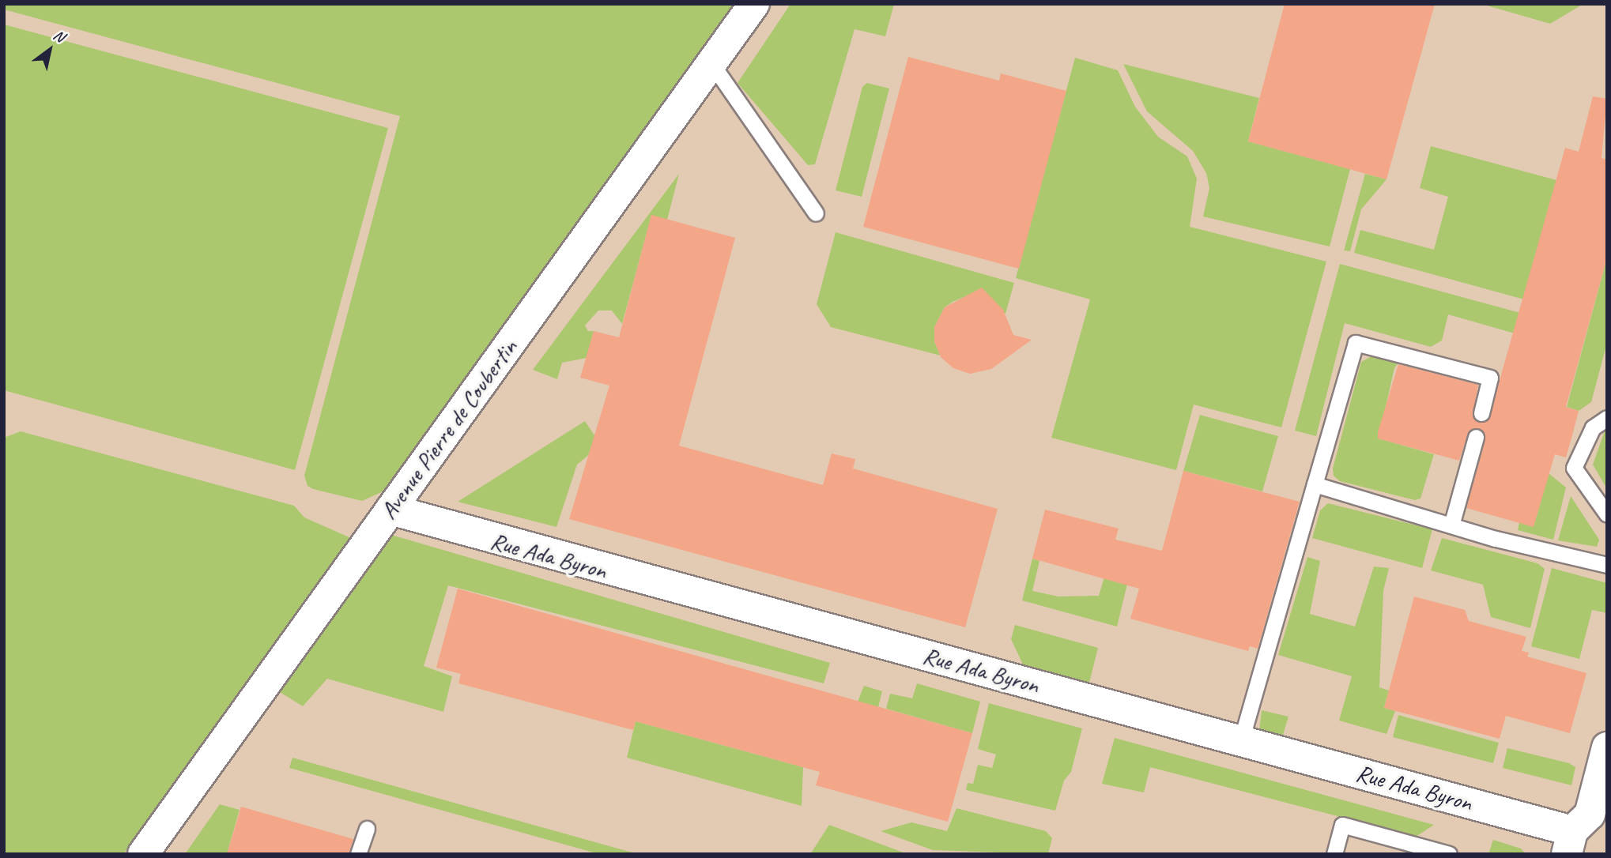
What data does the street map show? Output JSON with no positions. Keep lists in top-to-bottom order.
{
  "streets": {
    "street": ["Avenue Pierre de Coubertin", "Rue Ada Byron"]
  },
  "crossings": [
    ["Avenue Pierre de Coubertin", "Rue Ada Byron"]
  ],
  "north": "top right"
}
